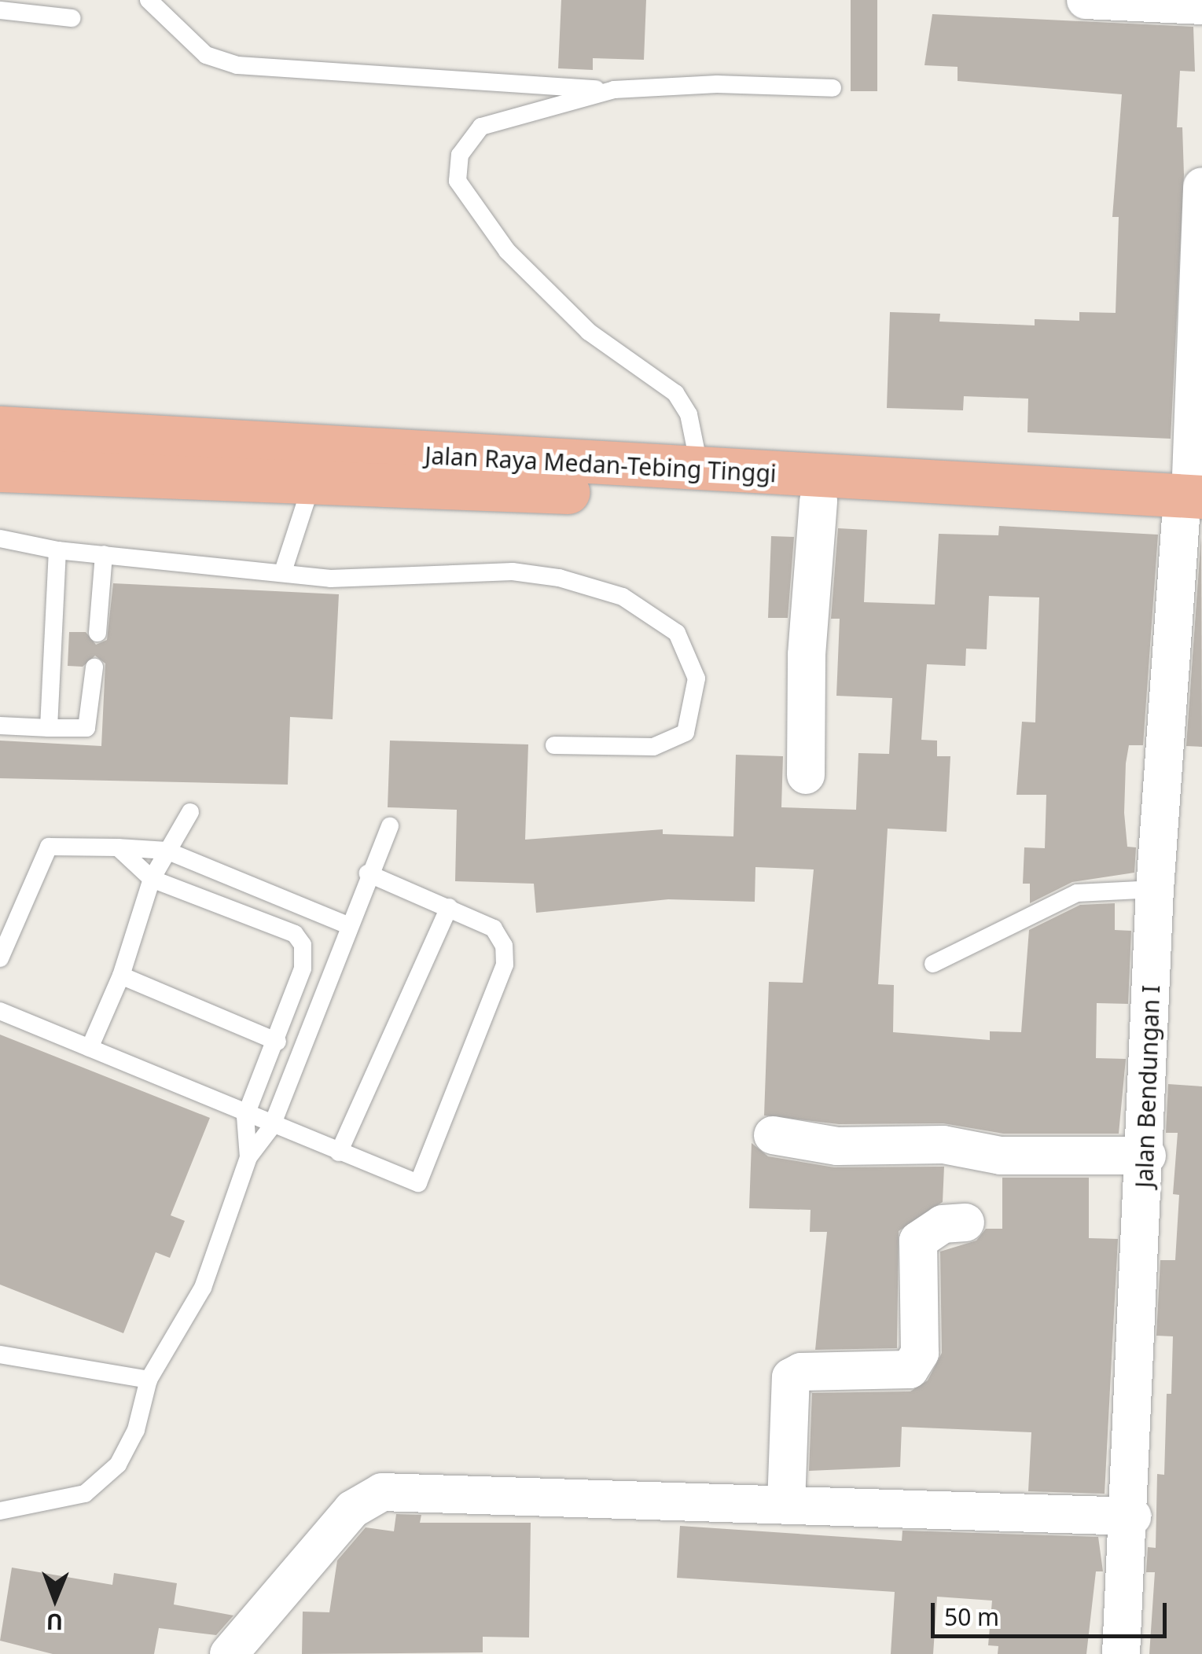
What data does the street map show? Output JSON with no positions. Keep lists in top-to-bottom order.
{
  "streets": {
    "highway": ["Jalan Raya Medan-Tebing Tinggi"],
    "street": ["Jalan Bendungan I"]
  },
  "crossings": [
    ["Jalan Raya Medan-Tebing Tinggi", "Jalan Bendungan I"]
  ],
  "scale_bar": "50 m",
  "north": "bottom"
}
